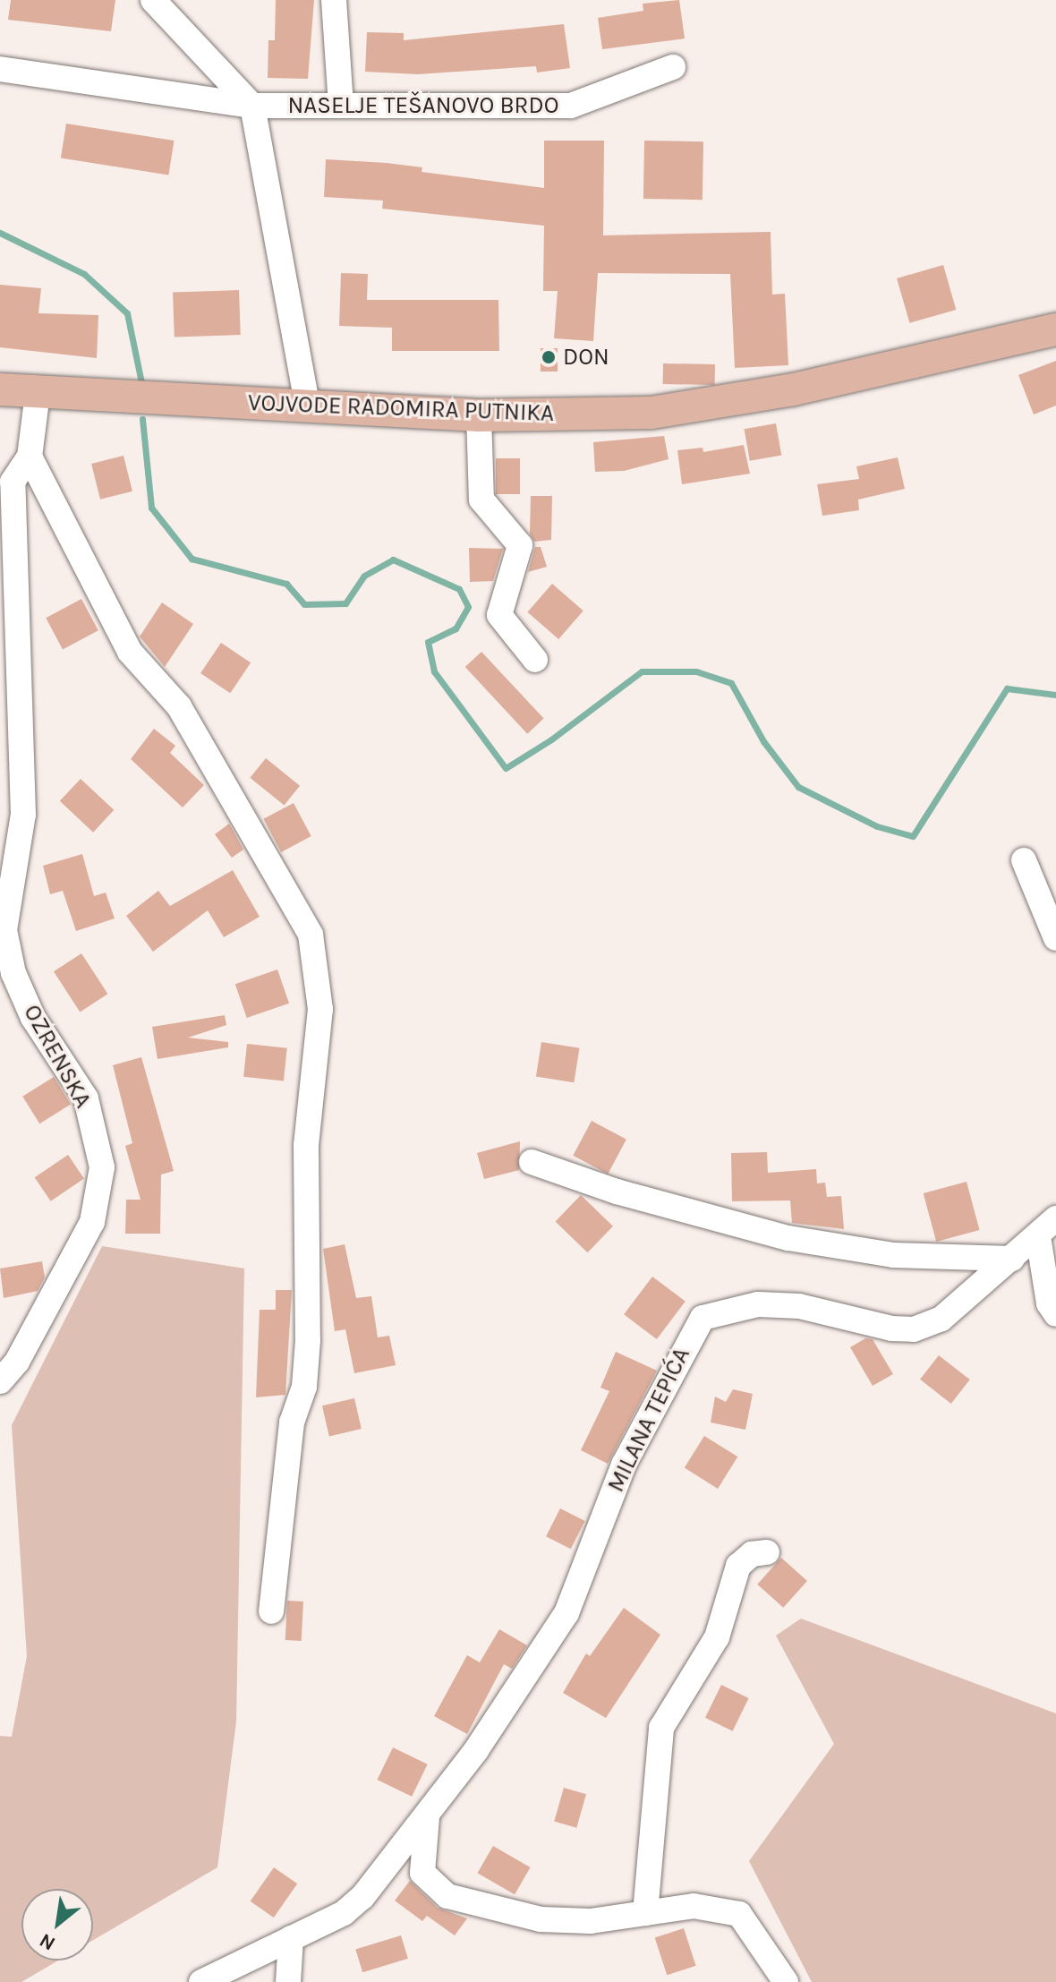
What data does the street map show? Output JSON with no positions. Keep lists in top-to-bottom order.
{
  "streets": {
    "main road": ["VOJVODE RADOMIRA PUTNIKA"],
    "street": ["NASELJE TEŠANOVO BRDO", "OZRENSKA", "MILANA TEPIĆA"]
  },
  "crossings": [
    ["NASELJE TEŠANOVO BRDO", "VOJVODE RADOMIRA PUTNIKA"]
  ],
  "places": ["DON"],
  "north": "bottom left"
}
